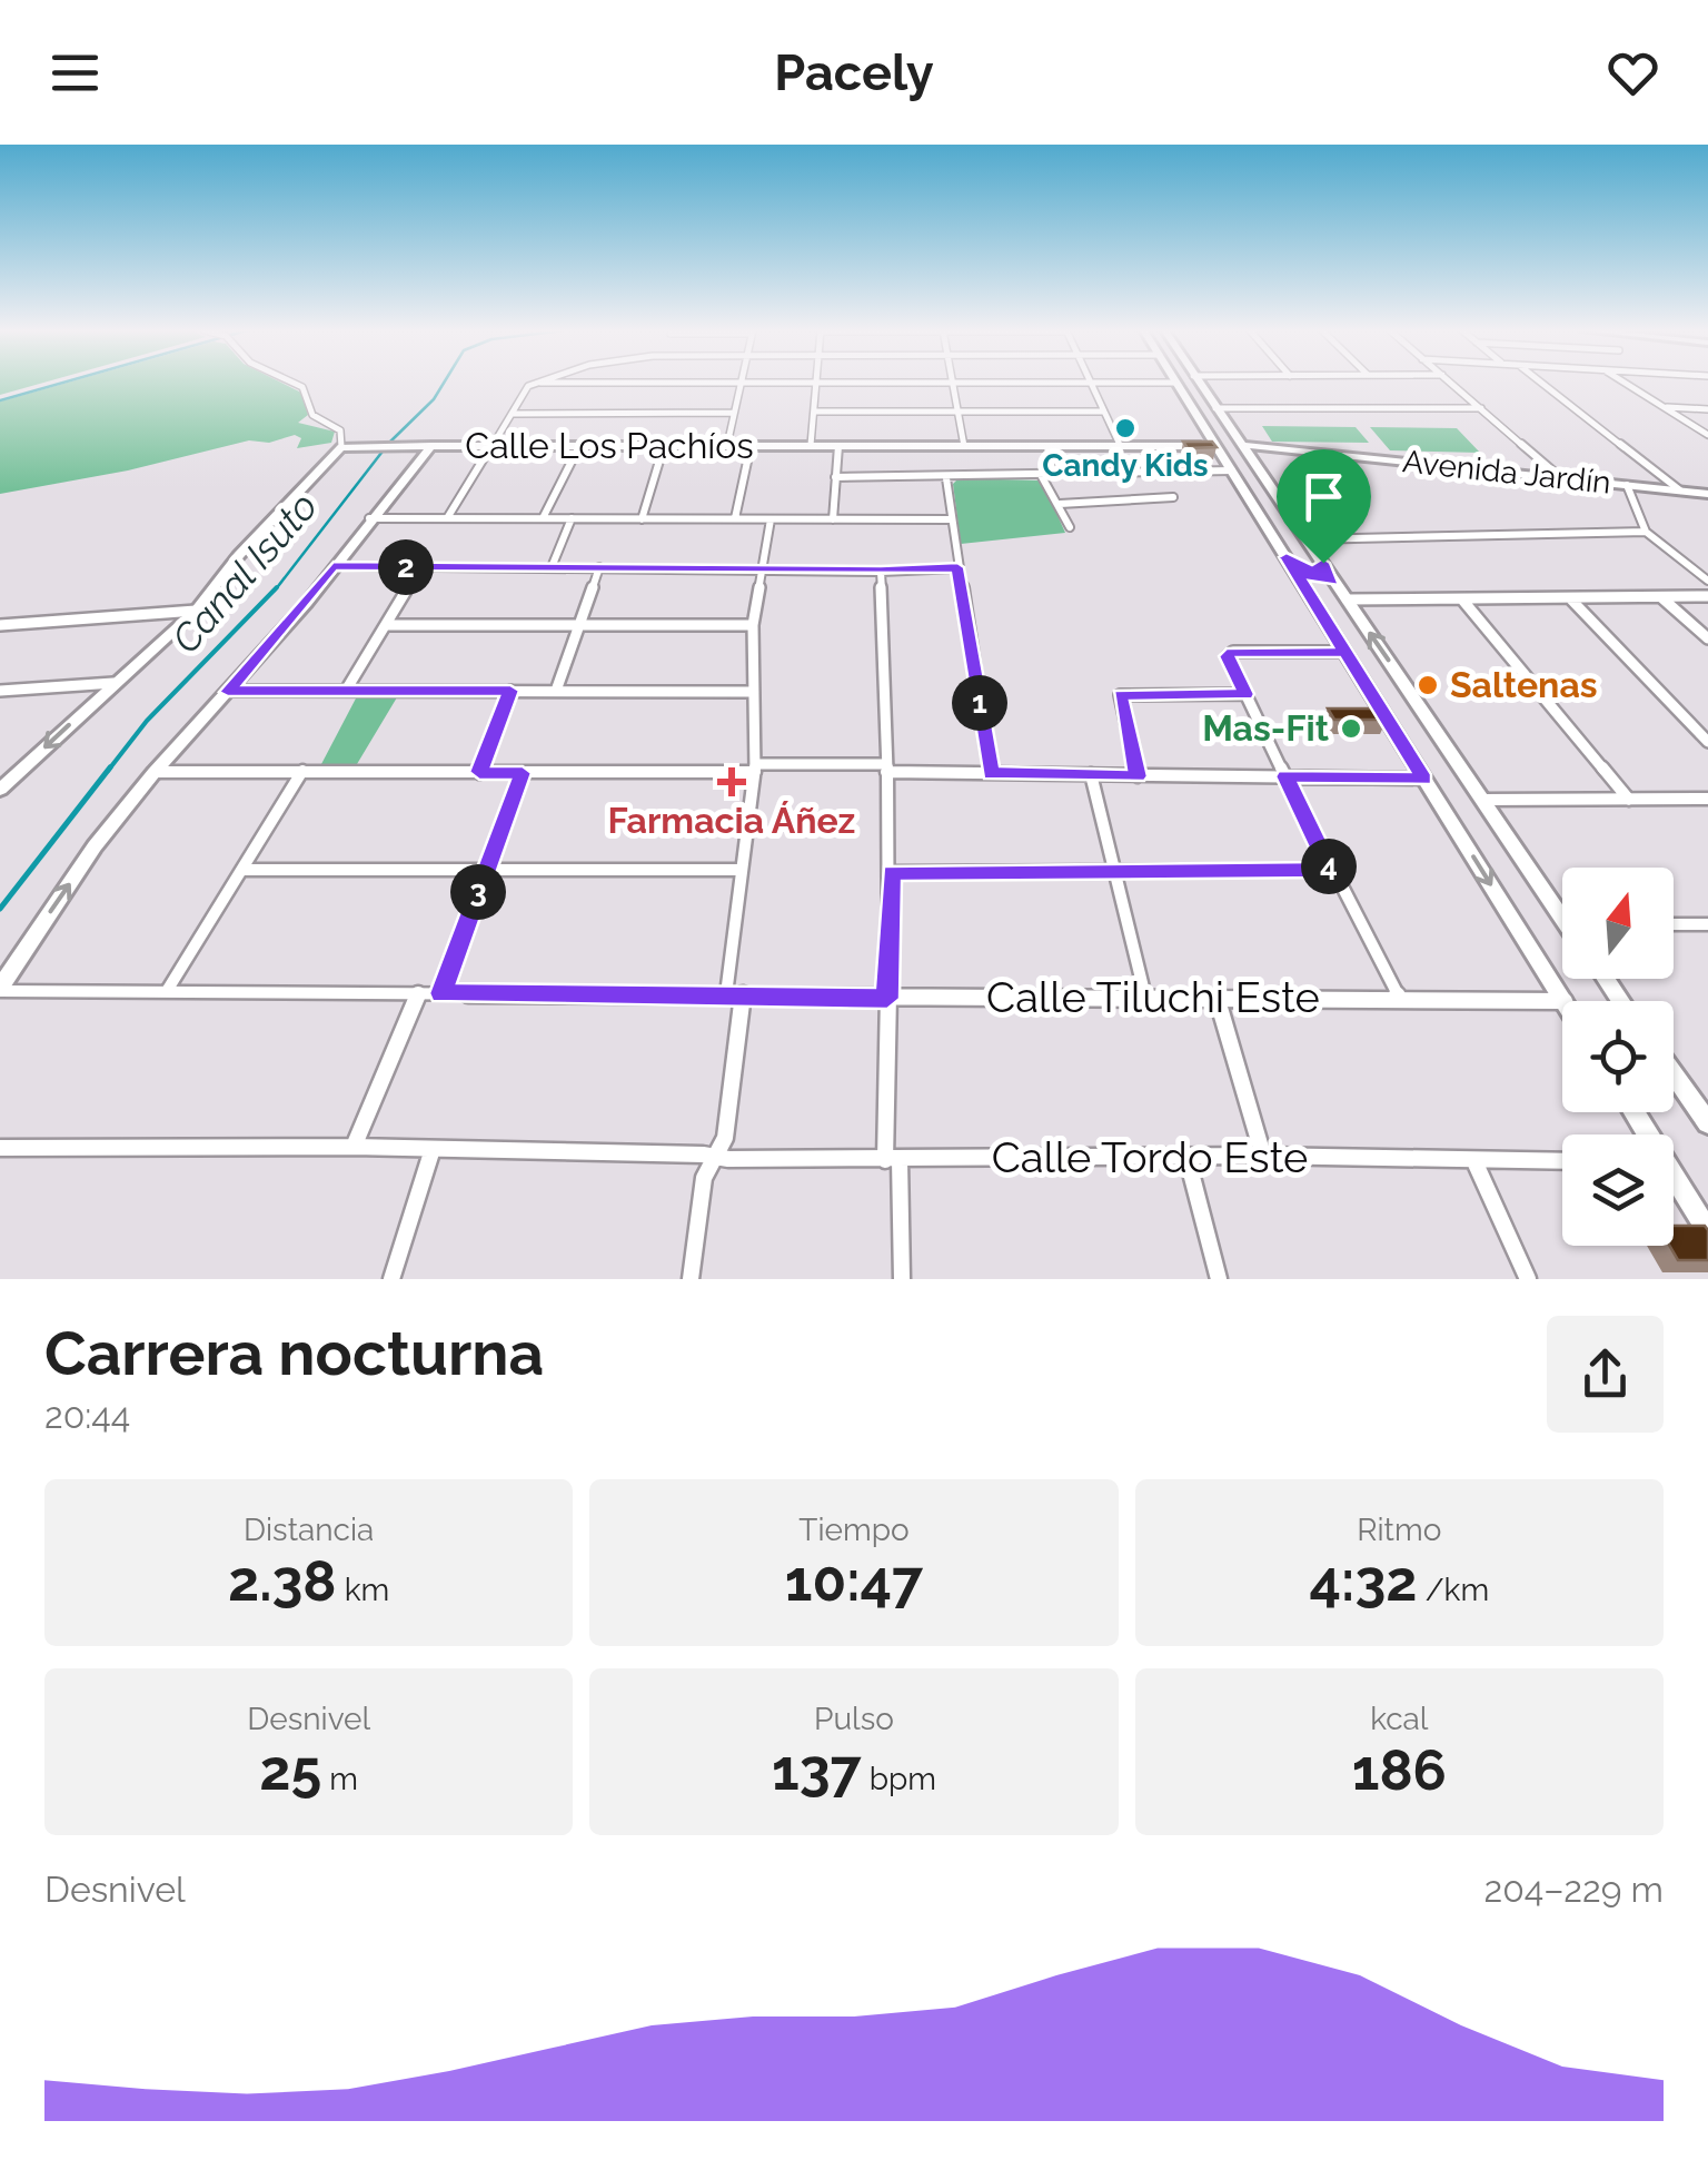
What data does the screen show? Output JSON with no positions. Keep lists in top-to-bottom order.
{
  "streets": {
    "street": [
      "Calle Los Pachíos",
      "Avenida Jardín",
      "Calle Tiluchi Este",
      "Calle Tordo Este"
    ]
  },
  "crossings": [
    ["Calle Los Pachíos", "Calle Tiluchi Este"]
  ],
  "water": ["Canal Isuto"],
  "places": {
    "other": ["Candy Kids", "Saltenas", "Mas-Fit"],
    "health": ["Farmacia Áñez"]
  },
  "north": "top",
  "page": {
    "header": "Pacely",
    "pins": [
      "2",
      "1",
      "4",
      "3"
    ],
    "heading": ["Carrera nocturna", "20:44"],
    "stats": [
      ["Distancia", "2.38 km"],
      ["Tiempo", "10:47"],
      ["Ritmo", "4:32 /km"],
      ["Desnivel", "25 m"],
      ["Pulso", "137 bpm"],
      ["kcal", "186"]
    ],
    "chart": ["Desnivel", "204–229 m"]
  }
}
